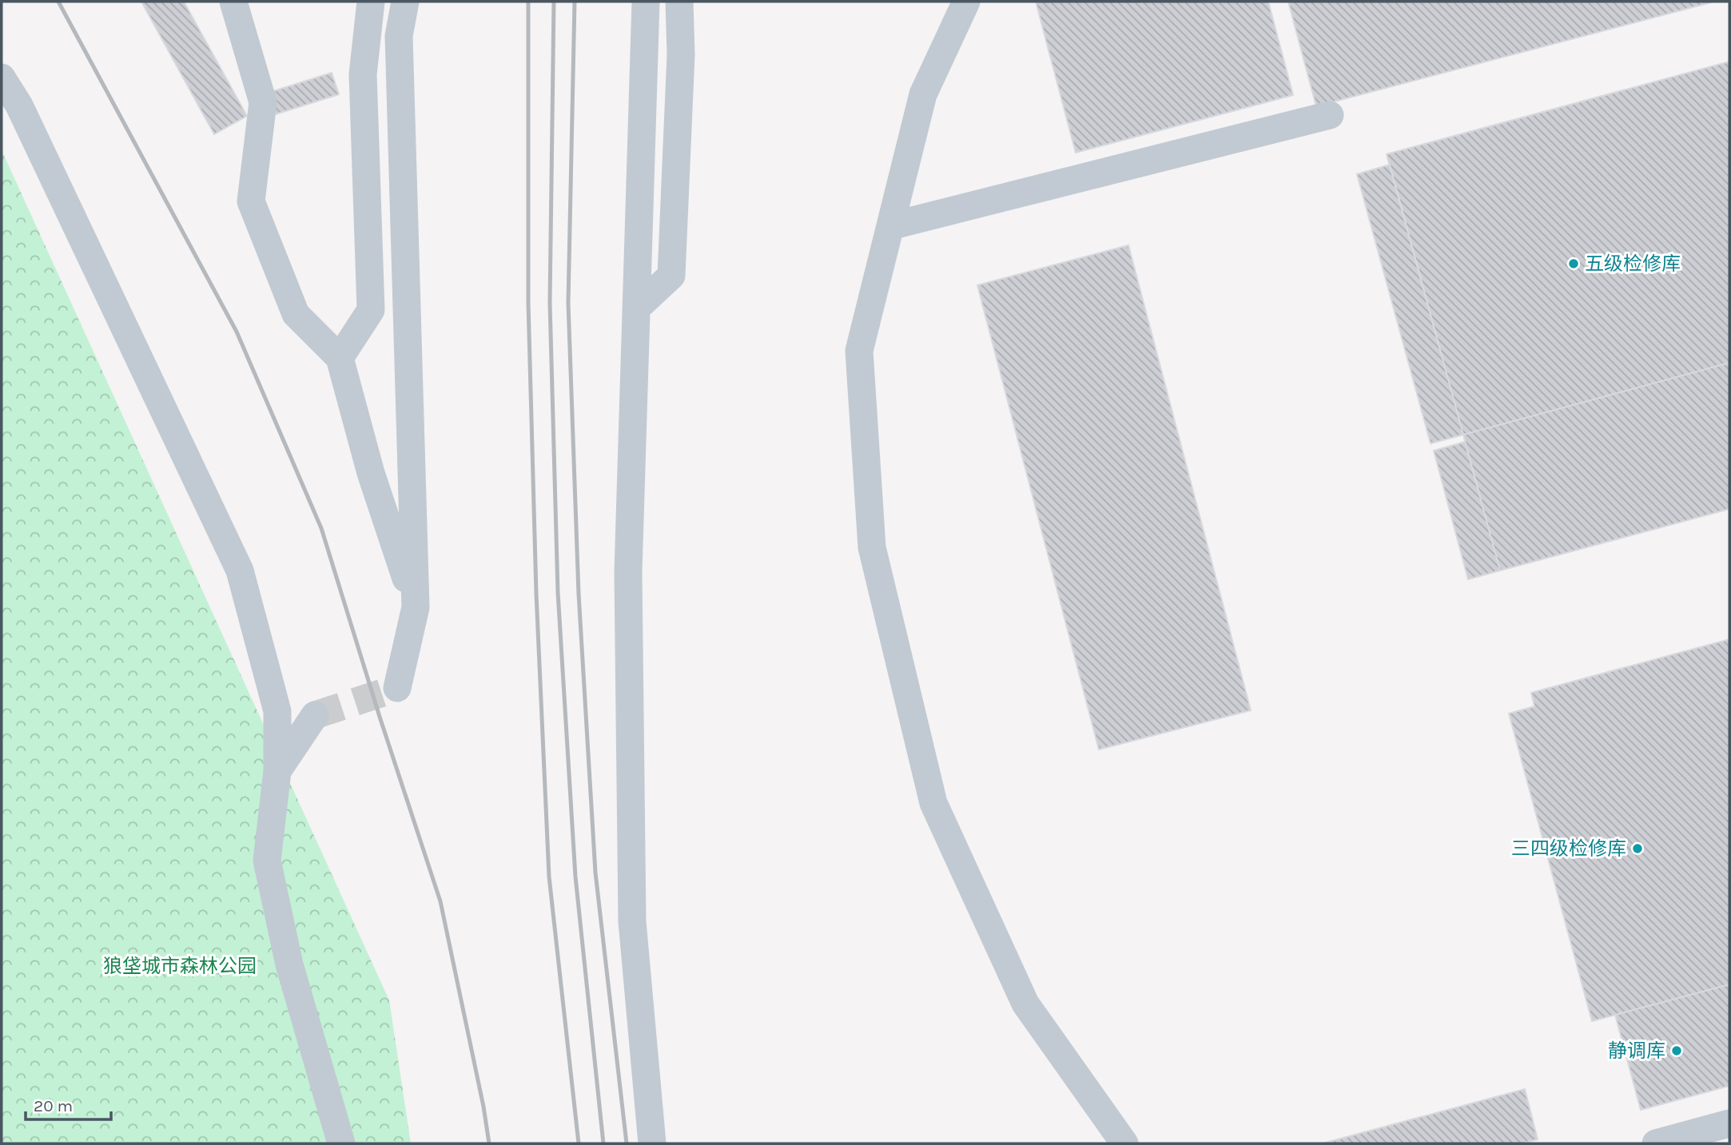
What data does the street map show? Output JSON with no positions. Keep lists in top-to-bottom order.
{
  "parks": ["狼垡城市森林公园"],
  "places": ["五级检修库", "三四级检修库", "静调库"],
  "scale_bar": "20 m"
}
